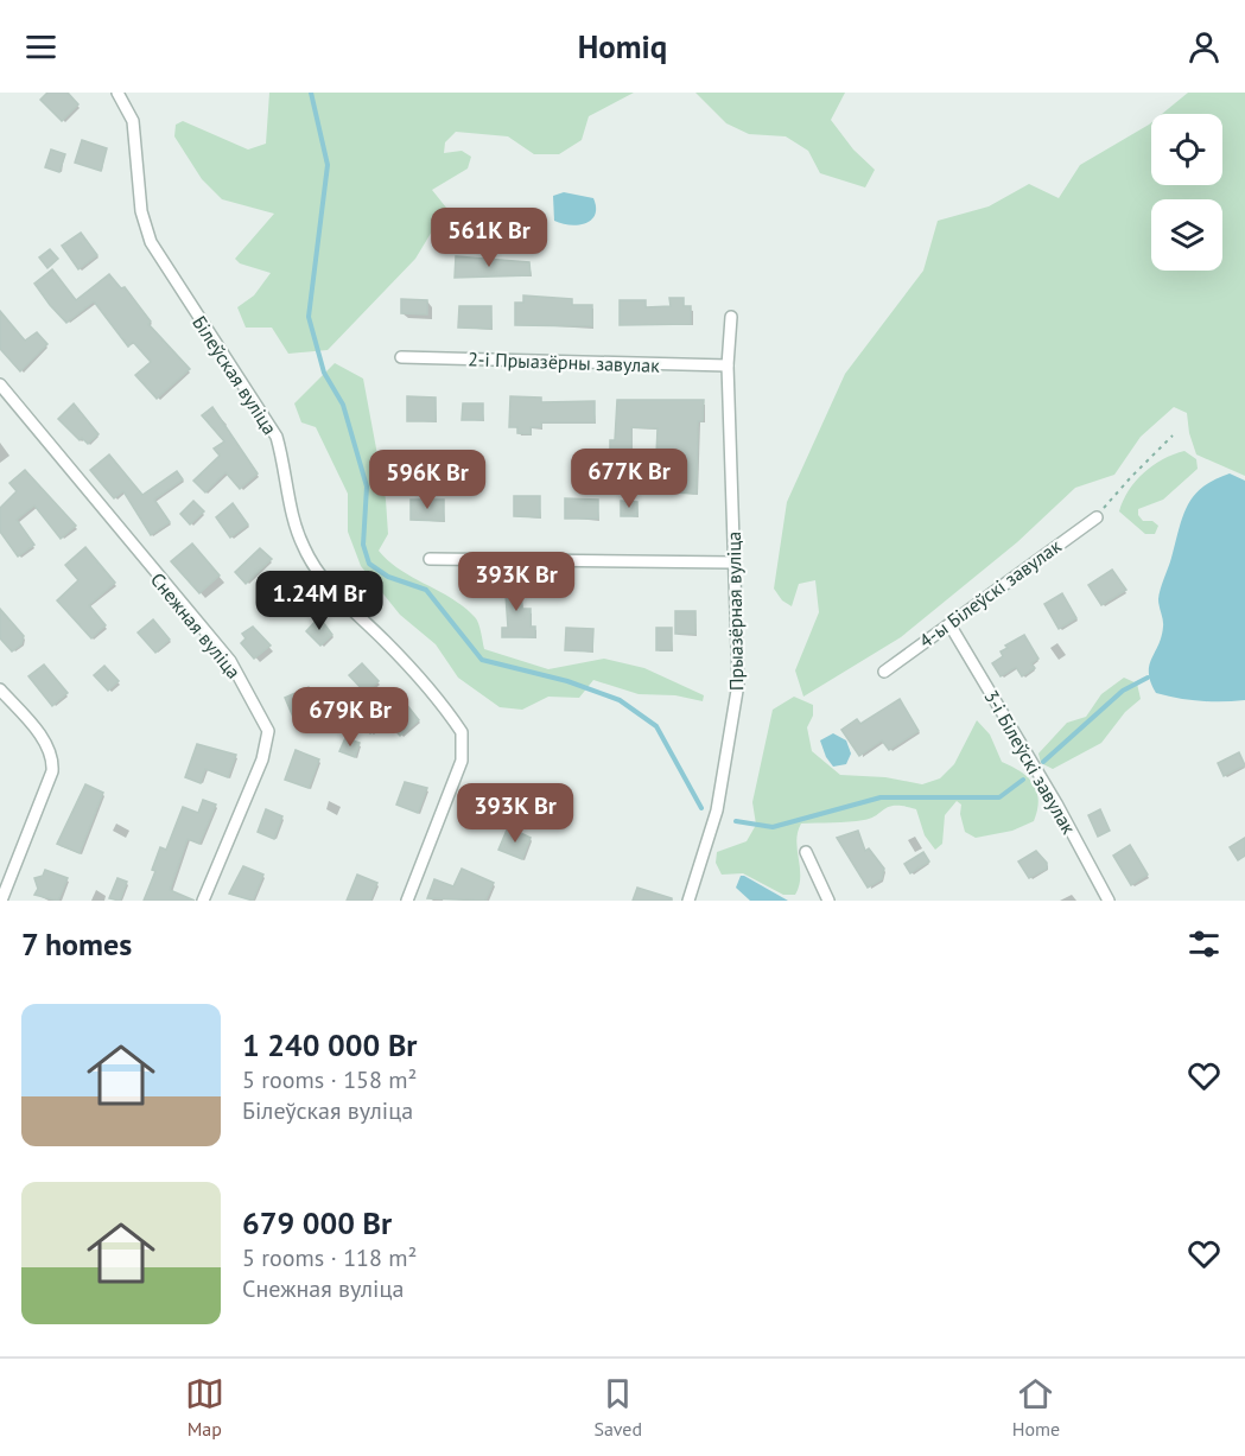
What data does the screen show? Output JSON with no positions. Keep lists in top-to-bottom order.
{
  "streets": {
    "street": [
      "2-і Прыазёрны завулак",
      "Білеўская вуліца",
      "4-ы Білеўскі завулак",
      "Прыазёрная вуліца",
      "Снежная вуліца",
      "3-і Білеўскі завулак"
    ]
  },
  "crossings": [
    ["2-і Прыазёрны завулак", "Прыазёрная вуліца"],
    ["4-ы Білеўскі завулак", "3-і Білеўскі завулак"]
  ],
  "page": {
    "header": "Homiq",
    "price": [
      "561K Br",
      "677K Br",
      "596K Br",
      "393K Br",
      "1.24M Br",
      "679K Br",
      "393K Br"
    ],
    "heading": "7 homes",
    "list": [
      {
        "name": "1 240 000 Br",
        "note": "5 rooms · 158 m² · Білеўская вуліца"
      },
      {
        "name": "679 000 Br",
        "note": "5 rooms · 118 m² · Снежная вуліца"
      }
    ],
    "tabs": ["Map", "Saved", "Home"]
  }
}
